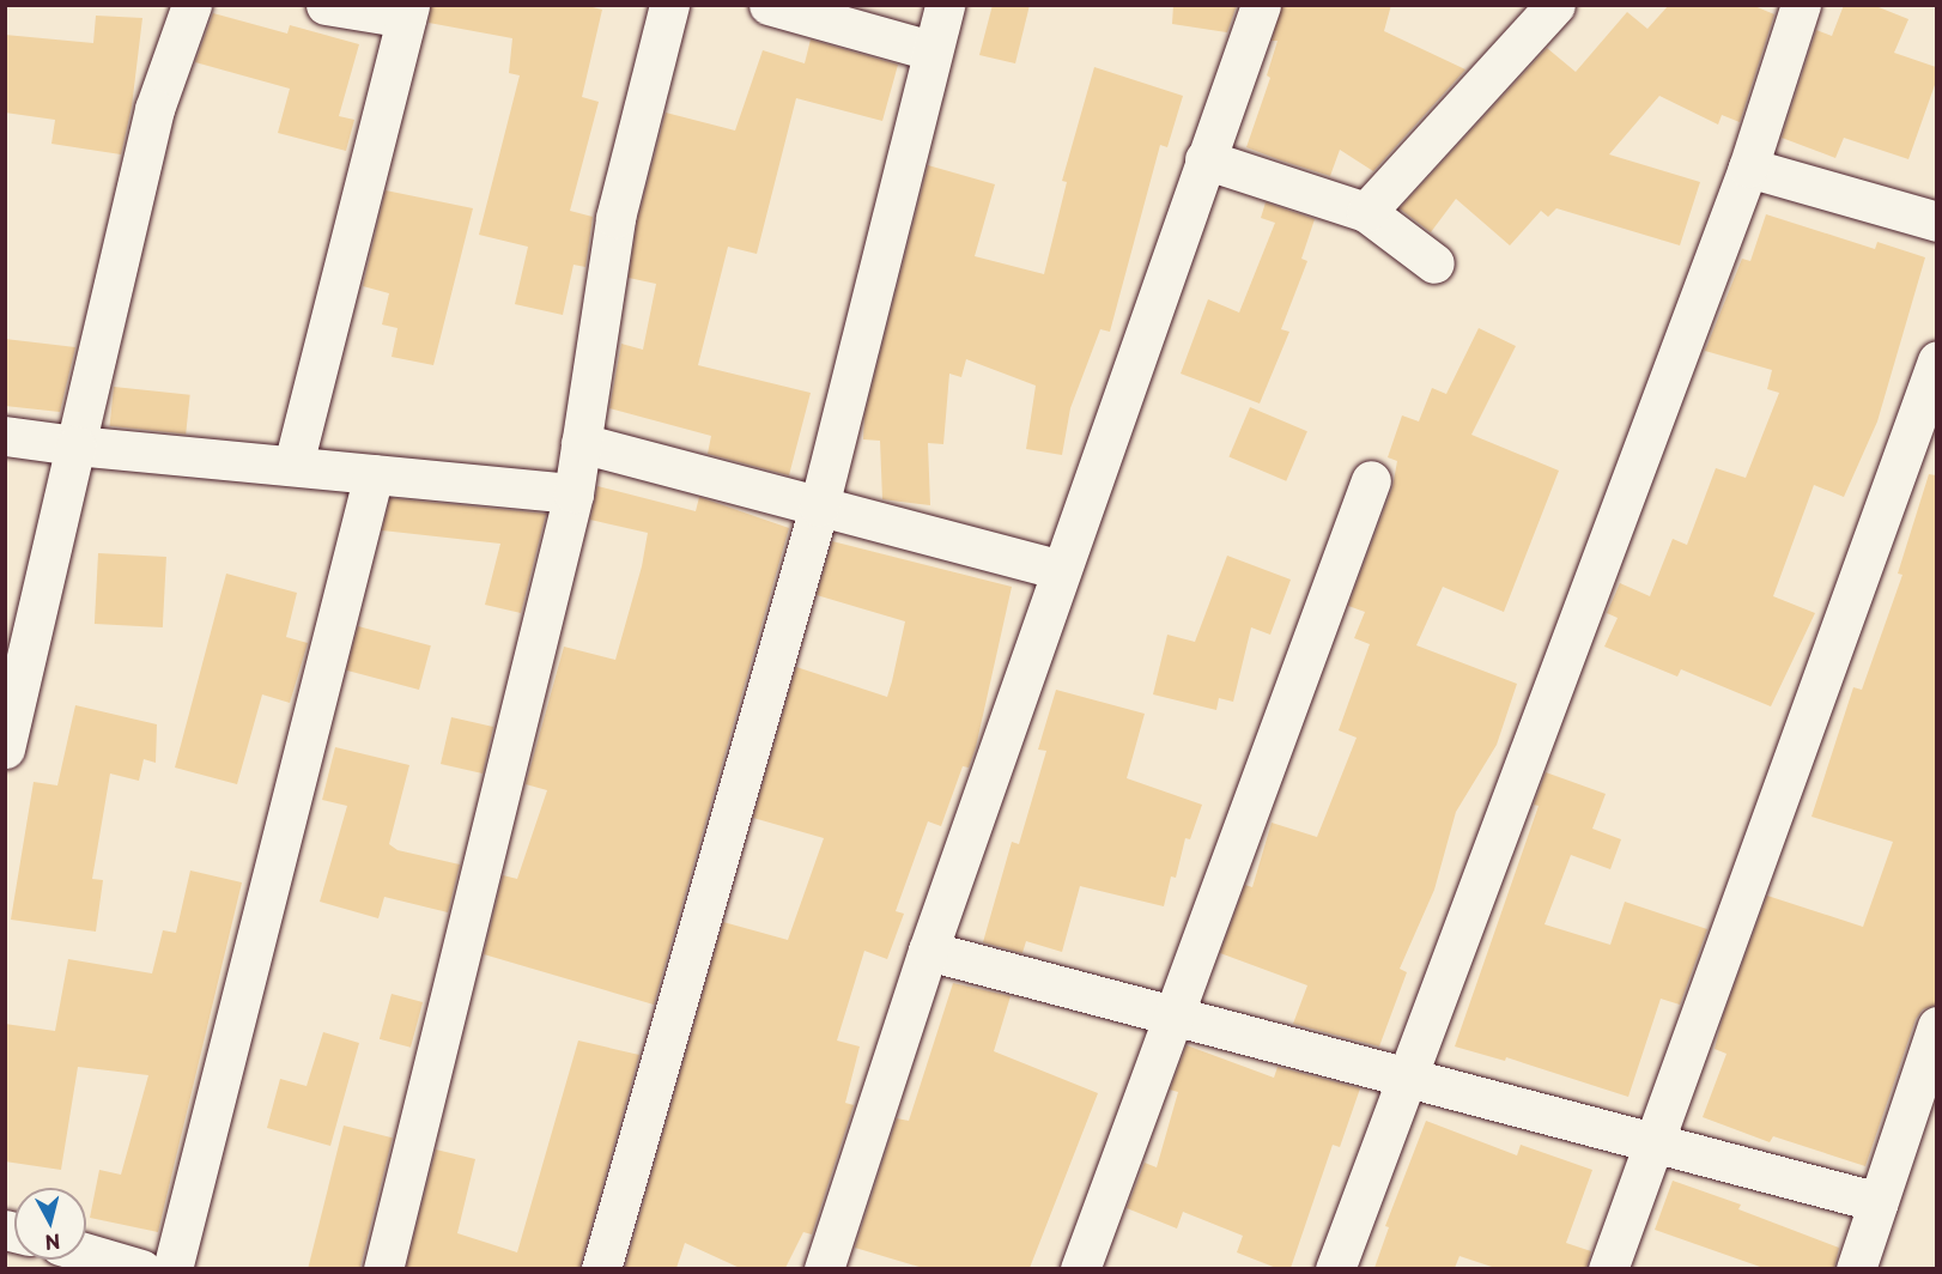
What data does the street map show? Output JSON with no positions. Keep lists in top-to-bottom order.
{
  "north": "bottom"
}
